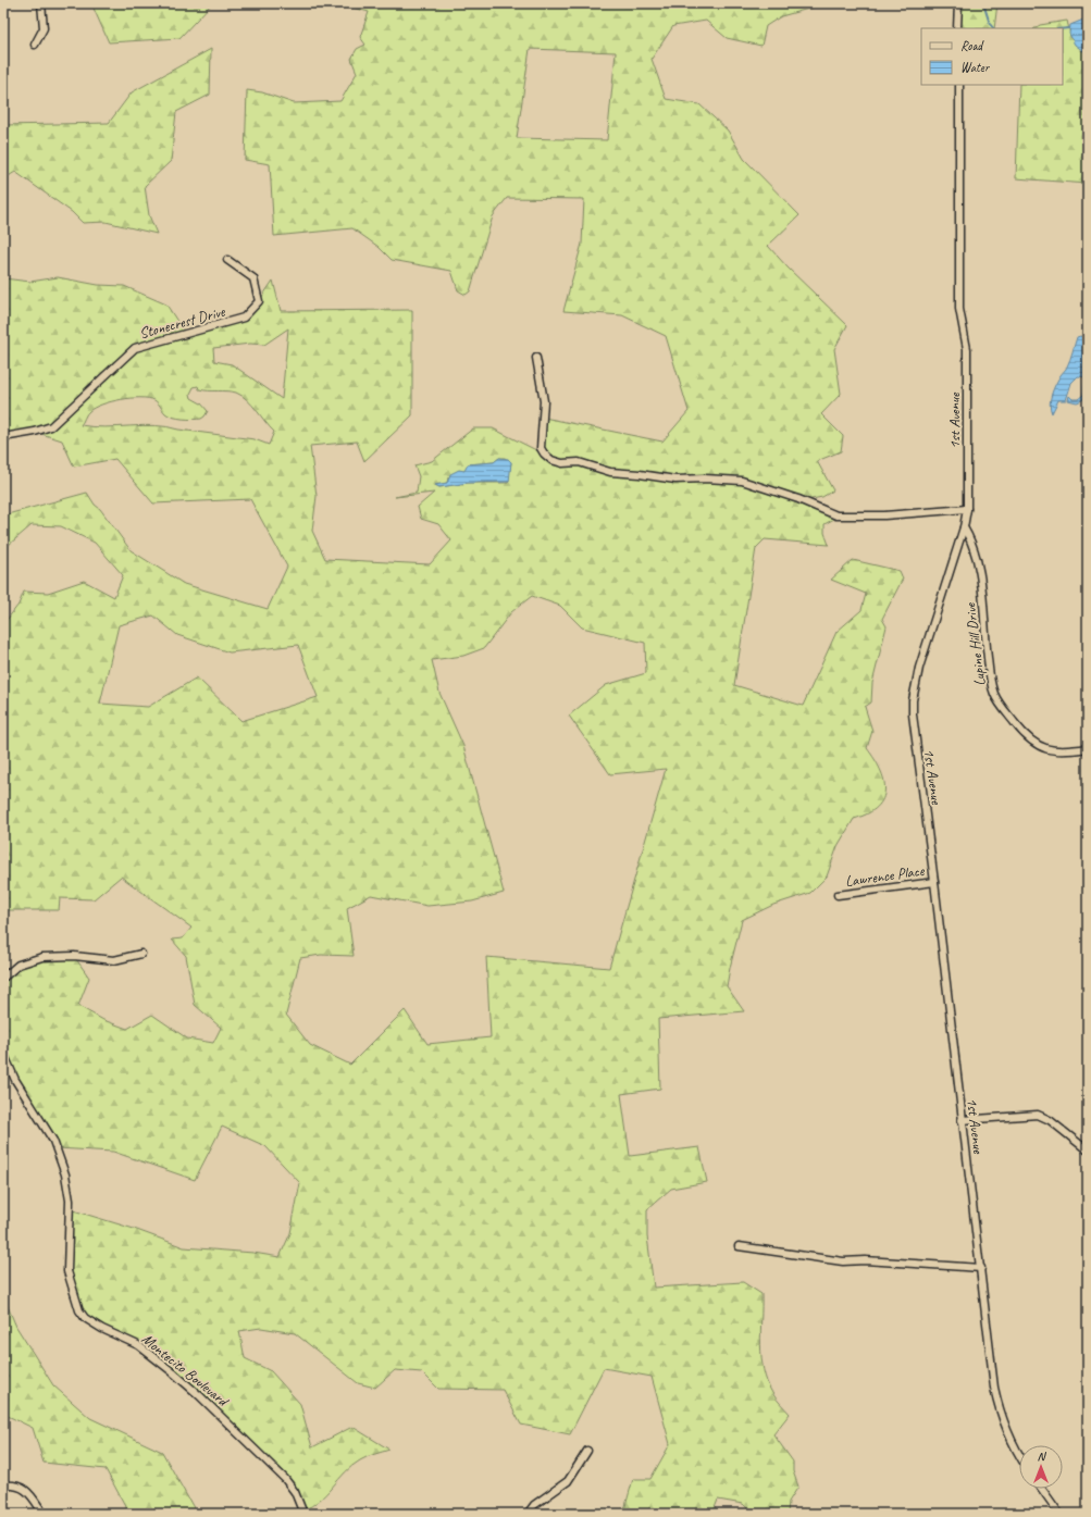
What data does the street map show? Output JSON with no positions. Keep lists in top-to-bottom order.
{
  "streets": {
    "street": [
      "Stonecrest Drive",
      "1st Avenue",
      "Lupine Hill Drive",
      "Lawrence Place",
      "Montecito Boulevard"
    ]
  },
  "crossings": [
    ["1st Avenue", "Lupine Hill Drive"],
    ["1st Avenue", "Lawrence Place"]
  ],
  "legend": ["Road", "Water"],
  "north": "top"
}
